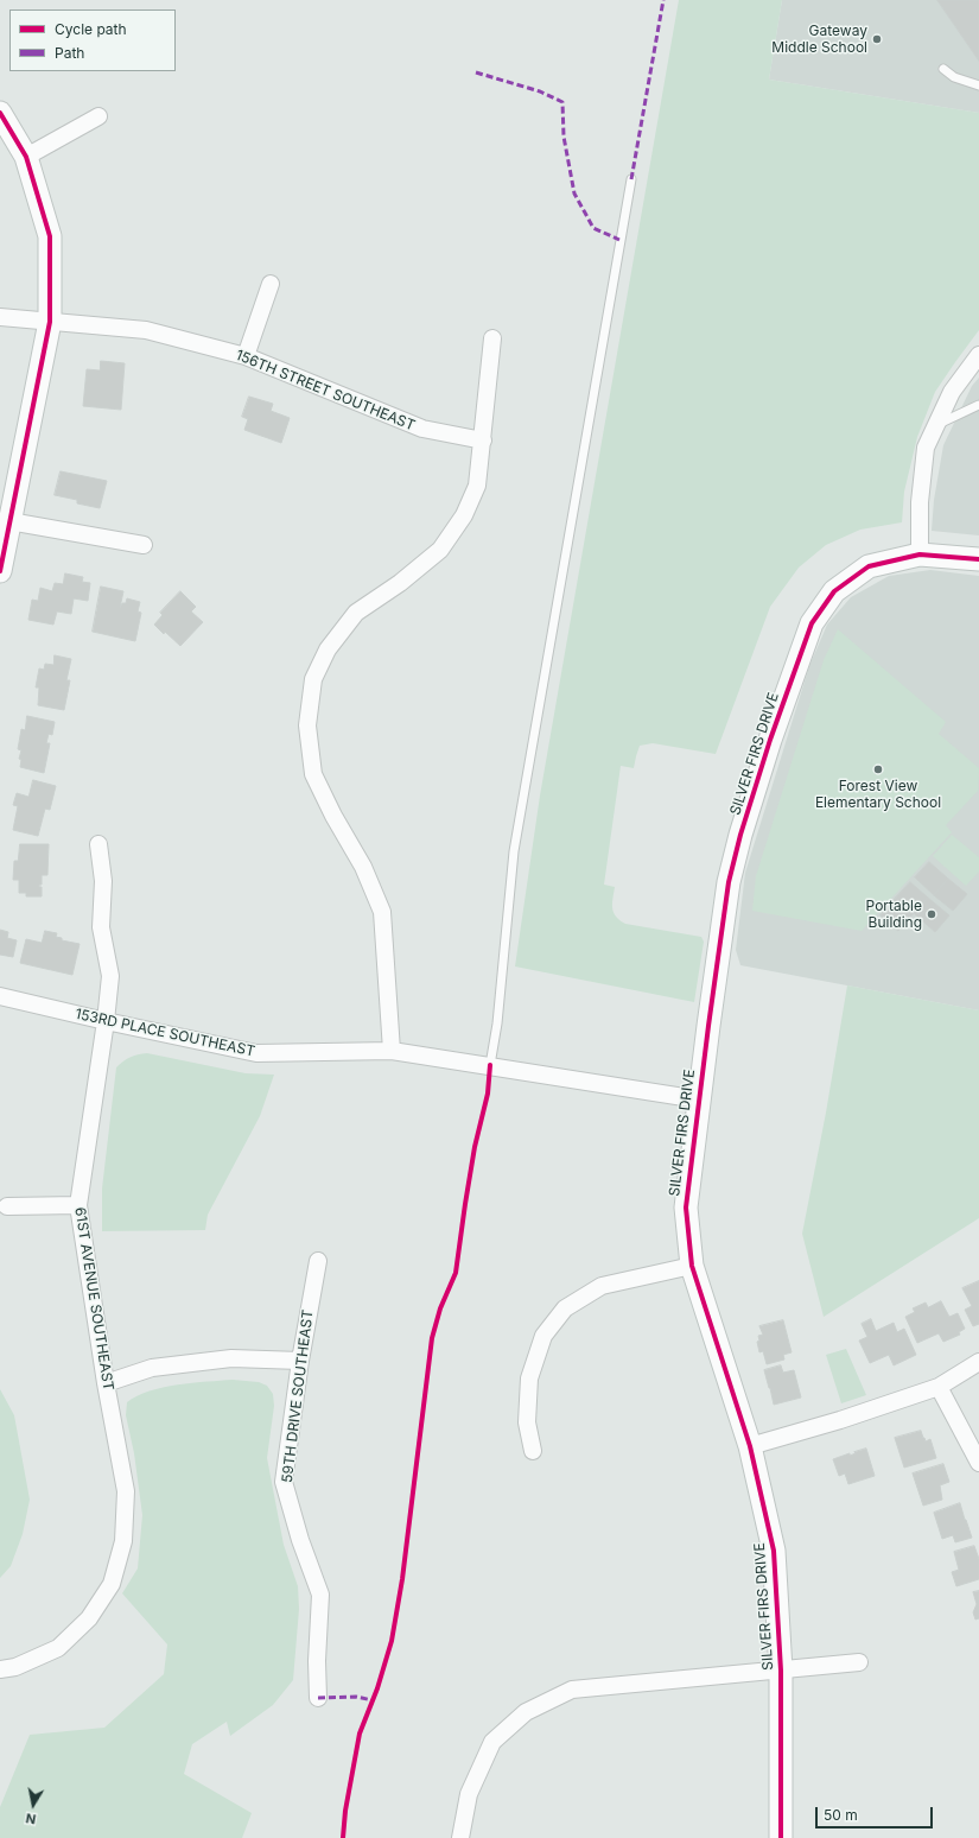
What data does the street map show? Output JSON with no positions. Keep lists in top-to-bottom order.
{
  "streets": {
    "street": [
      "156TH STREET SOUTHEAST",
      "SILVER FIRS DRIVE",
      "153RD PLACE SOUTHEAST",
      "61ST AVENUE SOUTHEAST",
      "59TH DRIVE SOUTHEAST"
    ]
  },
  "crossings": [
    ["SILVER FIRS DRIVE", "153RD PLACE SOUTHEAST"],
    ["153RD PLACE SOUTHEAST", "61ST AVENUE SOUTHEAST"]
  ],
  "places": ["Gateway Middle School", "Forest View Elementary School", "Portable Building"],
  "legend": ["Cycle path", "Path"],
  "scale_bar": "50 m",
  "north": "bottom"
}
